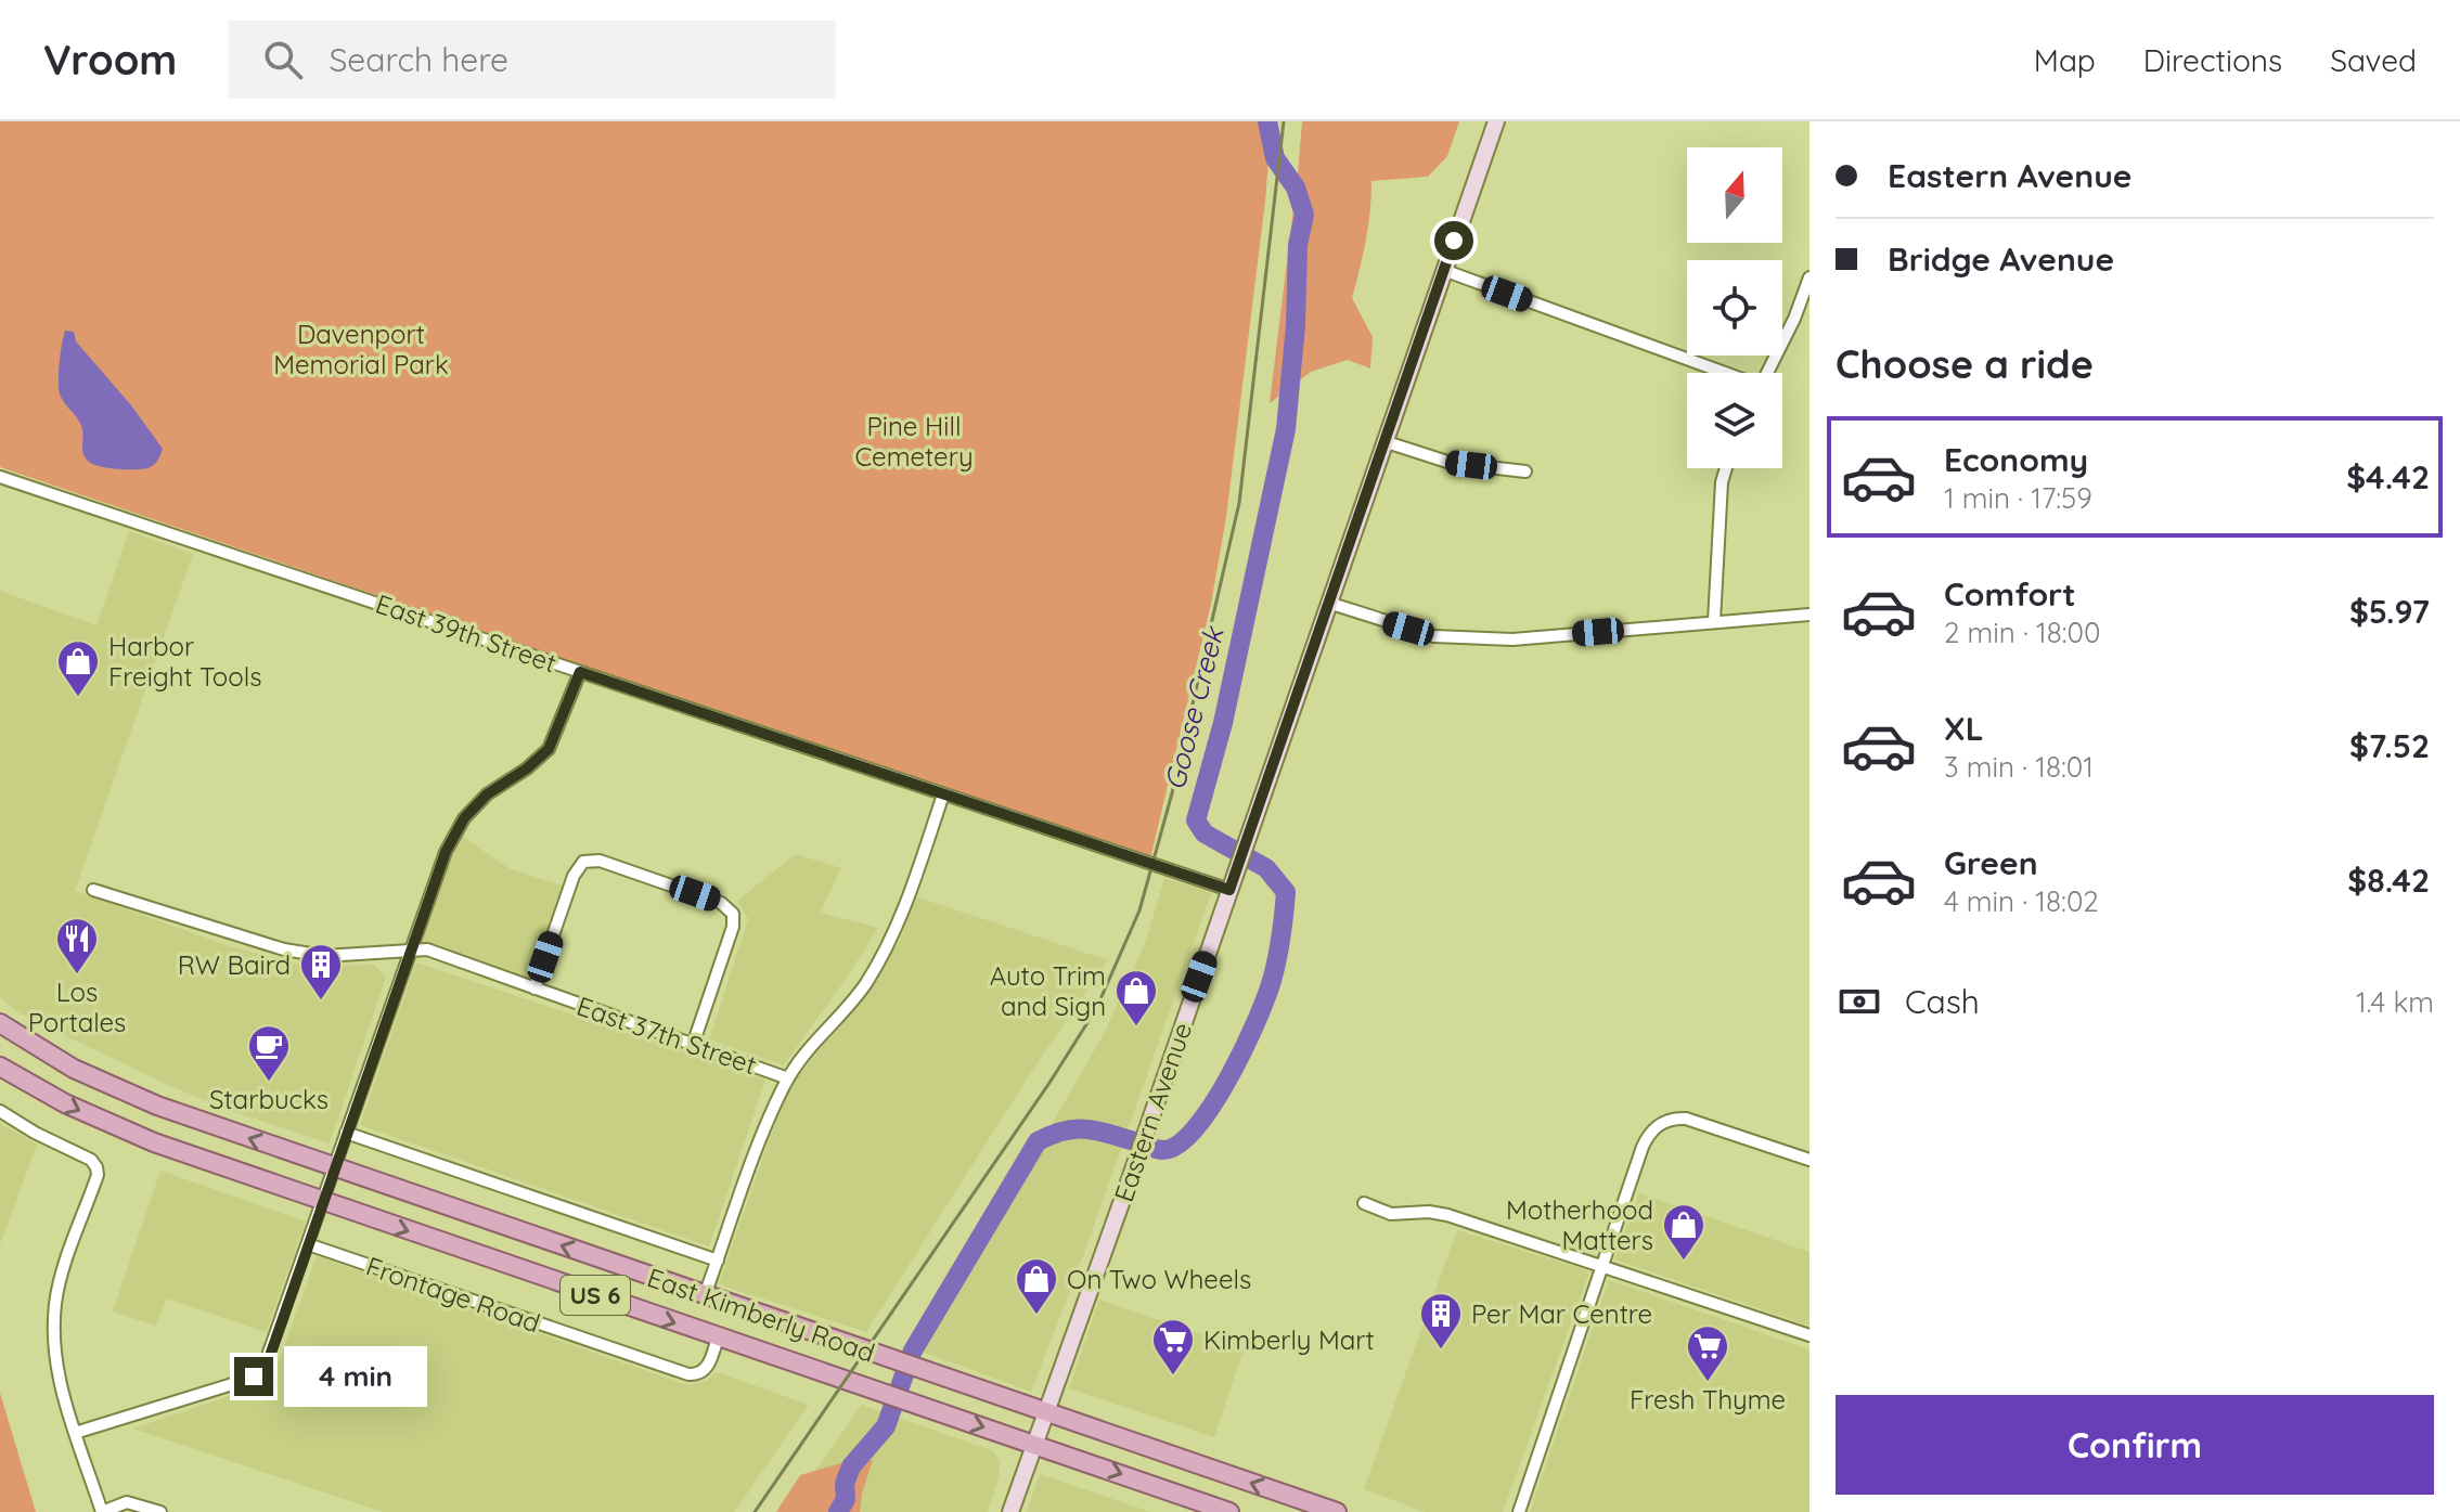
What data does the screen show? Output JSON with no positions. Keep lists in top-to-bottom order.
{
  "streets": {
    "main road": ["Eastern Avenue", "US 6", "East Kimberly Road"],
    "street": ["East 39th Street", "East 37th Street", "Frontage Road"]
  },
  "crossings": [
    ["East 39th Street", "Eastern Avenue"],
    ["Eastern Avenue", "East Kimberly Road"],
    ["Frontage Road", "East Kimberly Road"]
  ],
  "water": ["Goose Creek"],
  "parks": ["Davenport Memorial Park", "Pine Hill Cemetery"],
  "places": {
    "shop": [
      "Harbor Freight Tools",
      "Auto Trim and Sign",
      "Motherhood Matters",
      "On Two Wheels"
    ],
    "restaurant": ["Los Portales"],
    "building": ["RW Baird", "Per Mar Centre"],
    "cafe": ["Starbucks"],
    "supermarket": ["Kimberly Mart", "Fresh Thyme"]
  },
  "north": "top",
  "page": {
    "header": "Vroom",
    "search": "Search here",
    "nav": ["Map", "Directions", "Saved"],
    "banner": ["Eastern Avenue", "Bridge Avenue"],
    "heading": "Choose a ride",
    "list": [
      {
        "name": "Economy",
        "note": "1 min · 17:59",
        "value": "$4.42"
      },
      {
        "name": "Comfort",
        "note": "2 min · 18:00",
        "value": "$5.97"
      },
      {
        "name": "XL",
        "note": "3 min · 18:01",
        "value": "$7.52"
      },
      {
        "name": "Green",
        "note": "4 min · 18:02",
        "value": "$8.42"
      }
    ],
    "pay": ["Cash", "1.4 km"],
    "bubble": "4 min",
    "buttons": "Confirm"
  }
}
